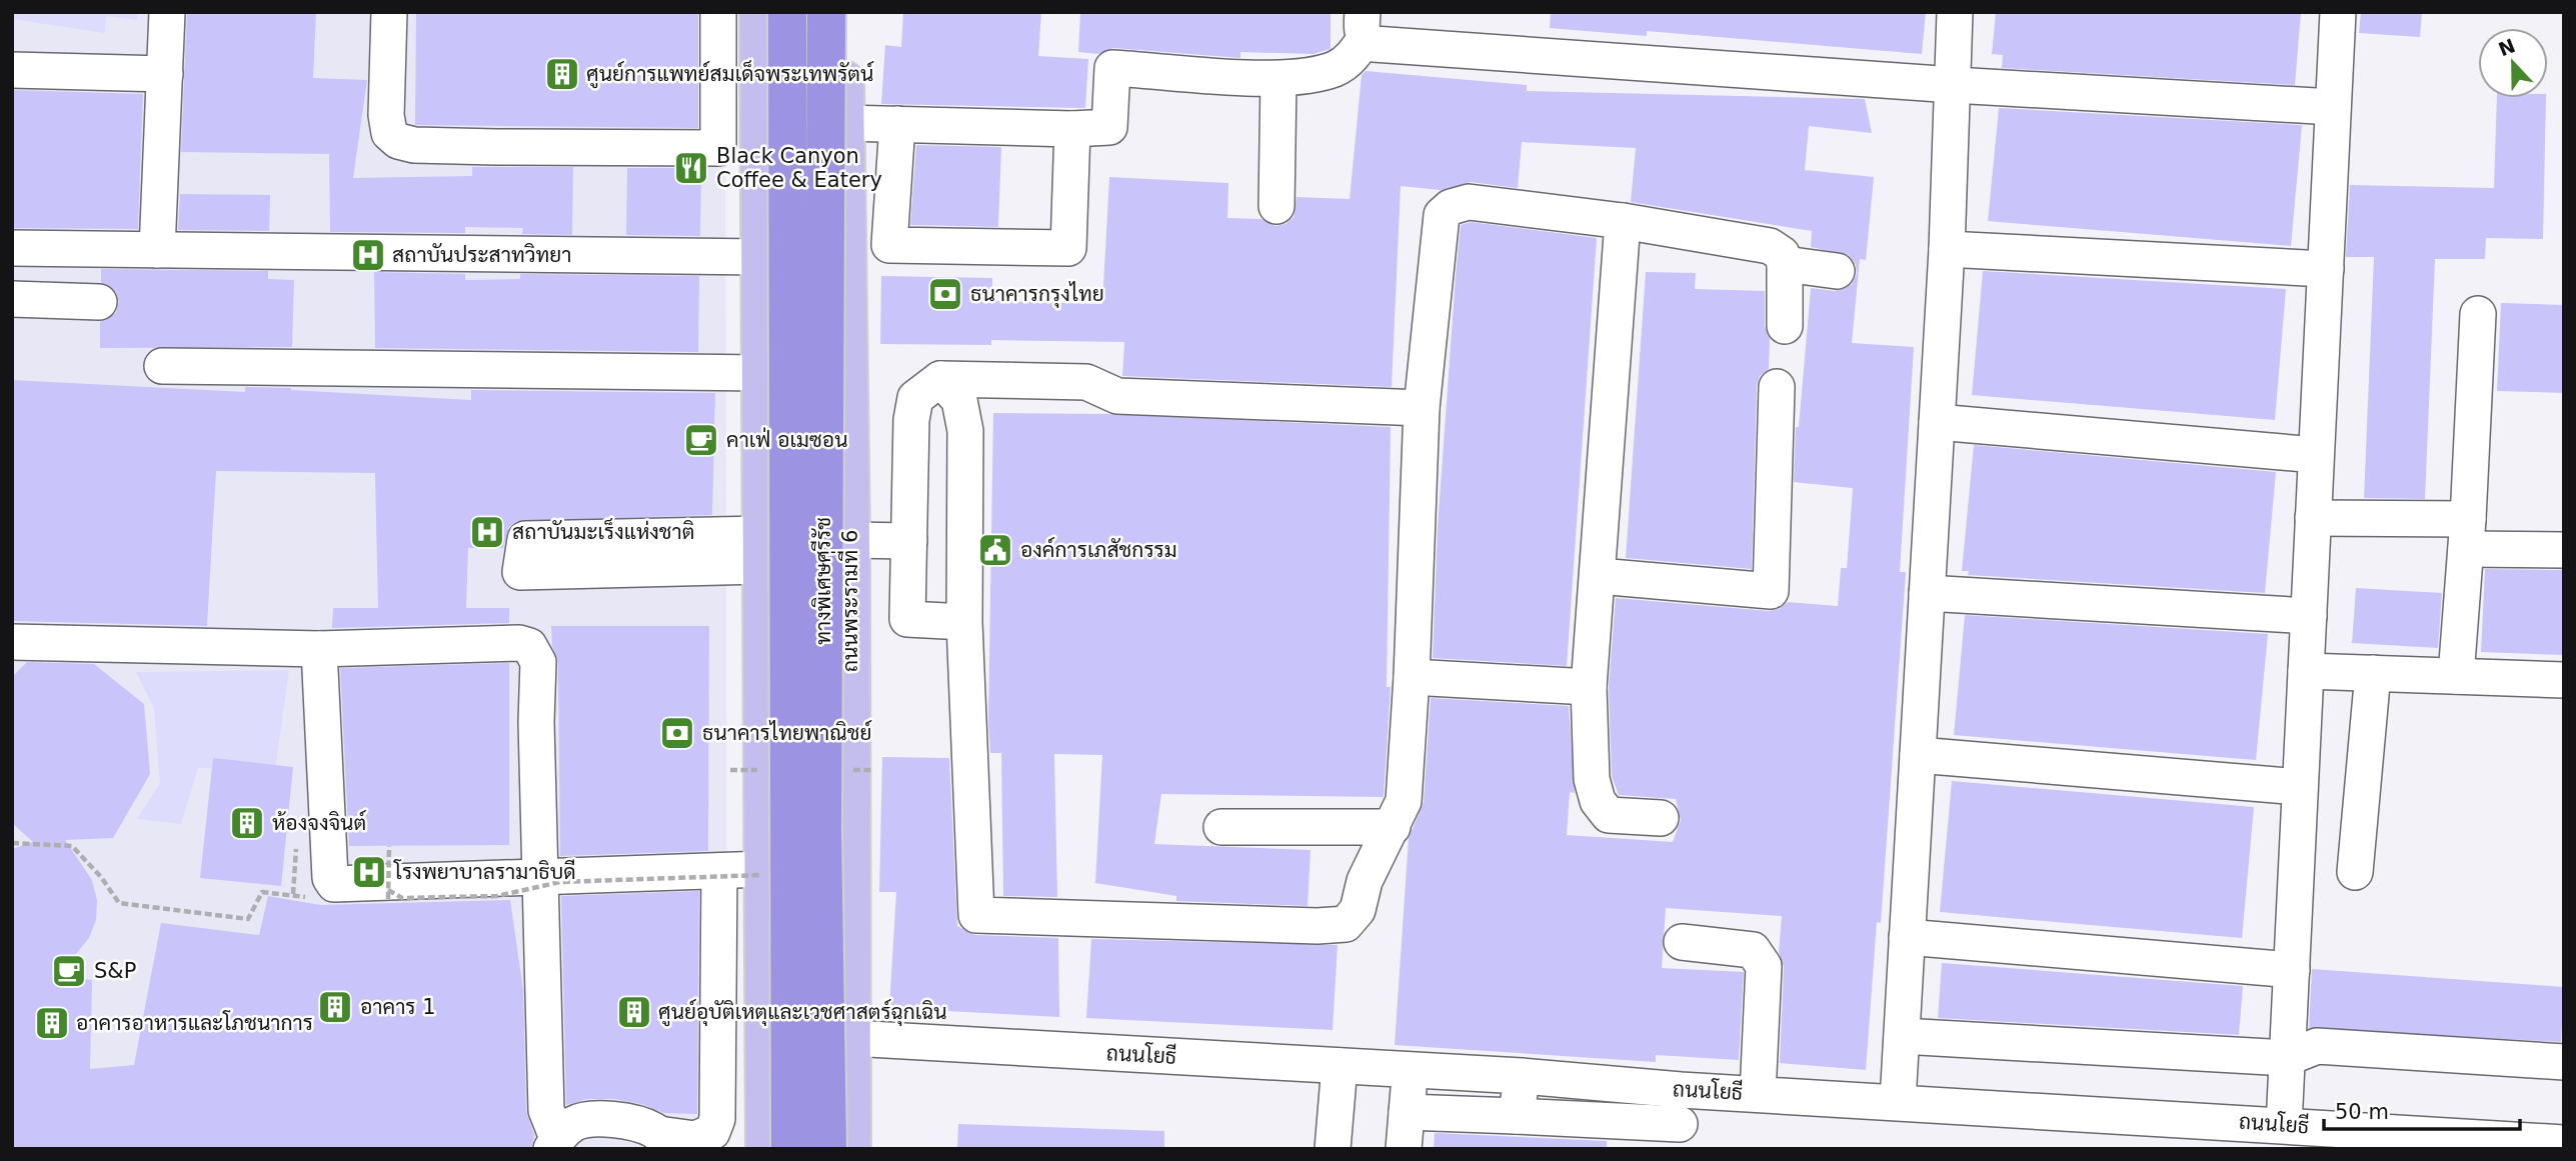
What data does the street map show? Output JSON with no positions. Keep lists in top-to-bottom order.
{
  "streets": {
    "highway": ["ทางพิเศษศรีรัช"],
    "main road": ["ถนนพระรามที่ 6"],
    "street": ["ถนนโยธี"]
  },
  "crossings": [
    ["ถนนพระรามที่ 6", "ถนนโยธี"]
  ],
  "places": {
    "building": [
      "ศูนย์การแพทย์สมเด็จพระเทพรัตน์",
      "ห้องจงจินต์",
      "อาคาร 1",
      "ศูนย์อุบัติเหตุและเวชศาสตร์ฉุกเฉิน",
      "อาคารอาหารและโภชนาการ"
    ],
    "restaurant": ["Black Canyon Coffee & Eatery"],
    "hospital": ["สถาบันประสาทวิทยา", "สถาบันมะเร็งแห่งชาติ", "โรงพยาบาลรามาธิบดี"],
    "bank": ["ธนาคารกรุงไทย", "ธนาคารไทยพาณิชย์"],
    "cafe": ["คาเฟ่ อเมซอน", "S&P"],
    "public building": ["องค์การเภสัชกรรม"]
  },
  "scale_bar": "50 m",
  "north": "top"
}
